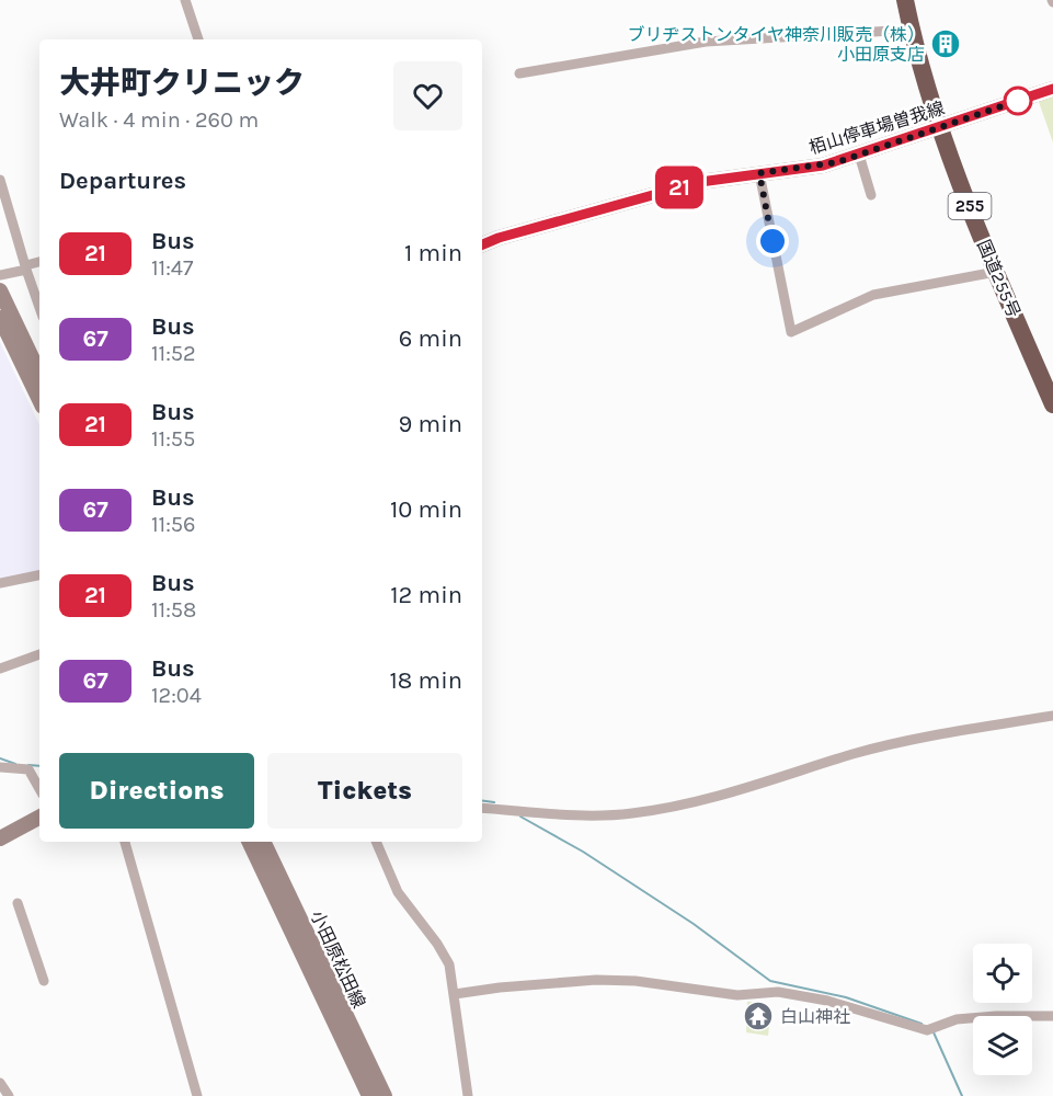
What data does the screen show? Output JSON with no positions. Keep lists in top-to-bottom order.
{
  "streets": {
    "highway": ["255", "国道255号"],
    "main road": ["栢山停車場曽我線", "小田原松田線"]
  },
  "crossings": [
    ["栢山停車場曽我線", "国道255号"]
  ],
  "places": {
    "building": ["ブリヂストンタイヤ神奈川販売（株） 小田原支店"],
    "temple": ["白山神社"]
  },
  "lines": ["bus line 21"],
  "page": {
    "on_map": "21",
    "heading": [
      ["大井町クリニック", "Walk · 4 min · 260 m"],
      "Departures"
    ],
    "list": [
      {
        "mark": "21",
        "name": "Bus",
        "note": "11:47",
        "value": "1 min"
      },
      {
        "mark": "67",
        "name": "Bus",
        "note": "11:52",
        "value": "6 min"
      },
      {
        "mark": "21",
        "name": "Bus",
        "note": "11:55",
        "value": "9 min"
      },
      {
        "mark": "67",
        "name": "Bus",
        "note": "11:56",
        "value": "10 min"
      },
      {
        "mark": "21",
        "name": "Bus",
        "note": "11:58",
        "value": "12 min"
      },
      {
        "mark": "67",
        "name": "Bus",
        "note": "12:04",
        "value": "18 min"
      }
    ],
    "buttons": ["Directions", "Tickets"]
  }
}
